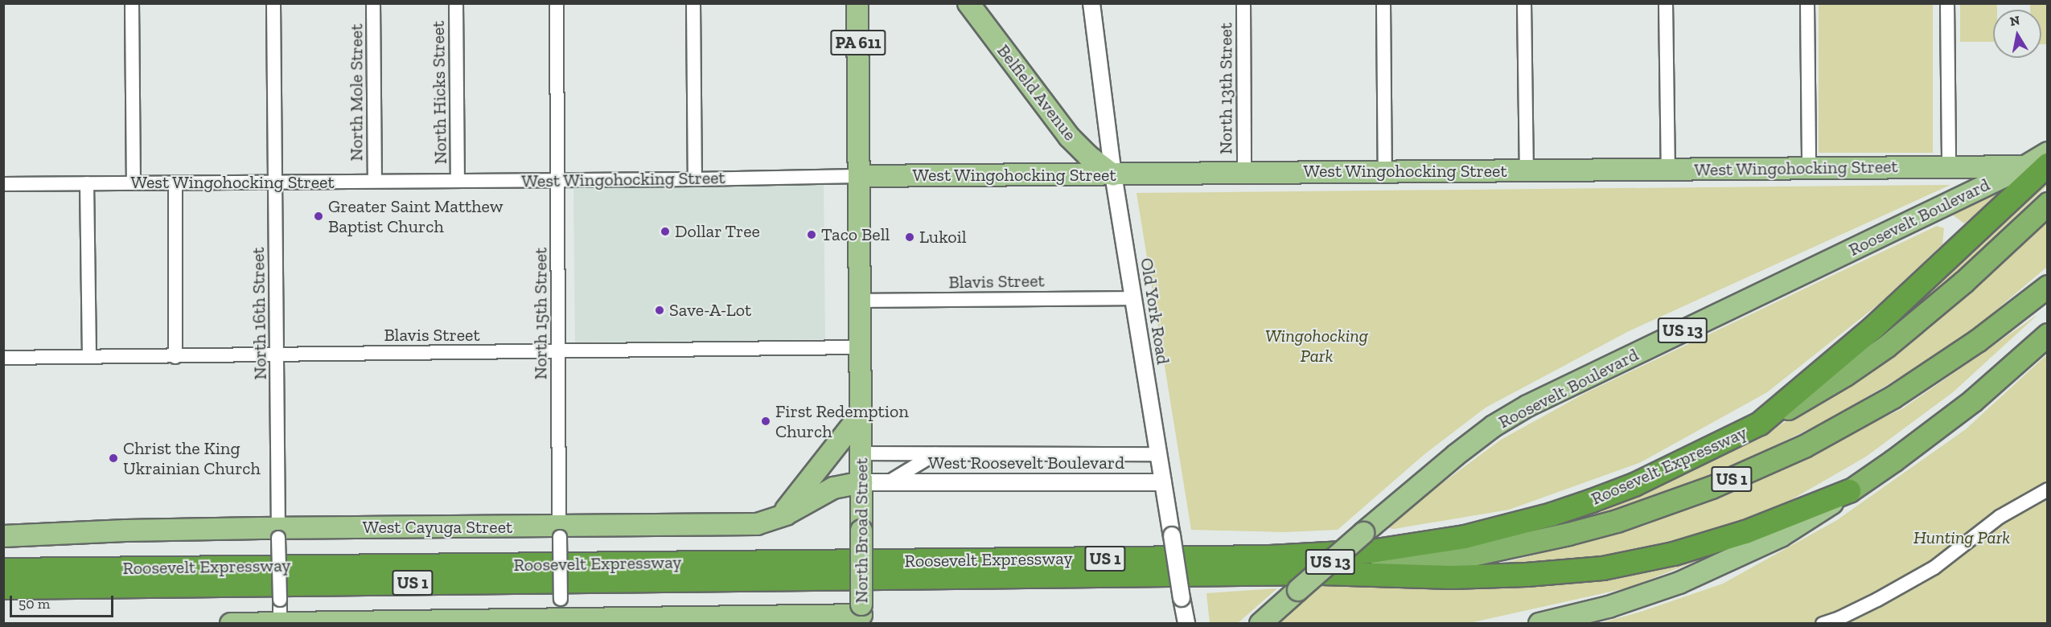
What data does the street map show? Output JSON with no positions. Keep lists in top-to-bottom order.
{
  "streets": {
    "highway": ["Roosevelt Expressway", "US 1"],
    "main road": [
      "PA 611",
      "Belfield Avenue",
      "West Wingohocking Street",
      "Roosevelt Boulevard",
      "US 13",
      "West Cayuga Street",
      "North Broad Street"
    ],
    "street": [
      "North 13th Street",
      "North Mole Street",
      "North Hicks Street",
      "Blavis Street",
      "Old York Road",
      "North 16th Street",
      "North 15th Street",
      "West Roosevelt Boulevard"
    ]
  },
  "crossings": [
    ["North 13th Street", "West Wingohocking Street"],
    ["North Mole Street", "West Wingohocking Street"],
    ["North Hicks Street", "West Wingohocking Street"],
    ["Belfield Avenue", "West Wingohocking Street"],
    ["Belfield Avenue", "Old York Road"],
    ["West Wingohocking Street", "Roosevelt Boulevard"],
    ["West Wingohocking Street", "Old York Road"],
    ["West Wingohocking Street", "North 16th Street"],
    ["West Wingohocking Street", "North 15th Street"],
    ["West Wingohocking Street", "US 1"],
    ["West Wingohocking Street", "North Broad Street"],
    ["Roosevelt Boulevard", "US 1"],
    ["Blavis Street", "Old York Road"],
    ["Blavis Street", "North 16th Street"],
    ["Blavis Street", "North 15th Street"],
    ["Blavis Street", "North Broad Street"],
    ["Old York Road", "West Roosevelt Boulevard"],
    ["North 16th Street", "West Cayuga Street"],
    ["North 15th Street", "West Cayuga Street"],
    ["West Roosevelt Boulevard", "West Cayuga Street"],
    ["West Roosevelt Boulevard", "North Broad Street"],
    ["Roosevelt Expressway", "US 1"],
    ["West Cayuga Street", "North Broad Street"]
  ],
  "parks": ["Wingohocking Park", "Hunting Park"],
  "places": [
    "Greater Saint Matthew Baptist Church",
    "Dollar Tree",
    "Taco Bell",
    "Lukoil",
    "Save-A-Lot",
    "First Redemption Church",
    "Christ the King Ukrainian Church"
  ],
  "scale_bar": "50 m",
  "north": "top"
}
